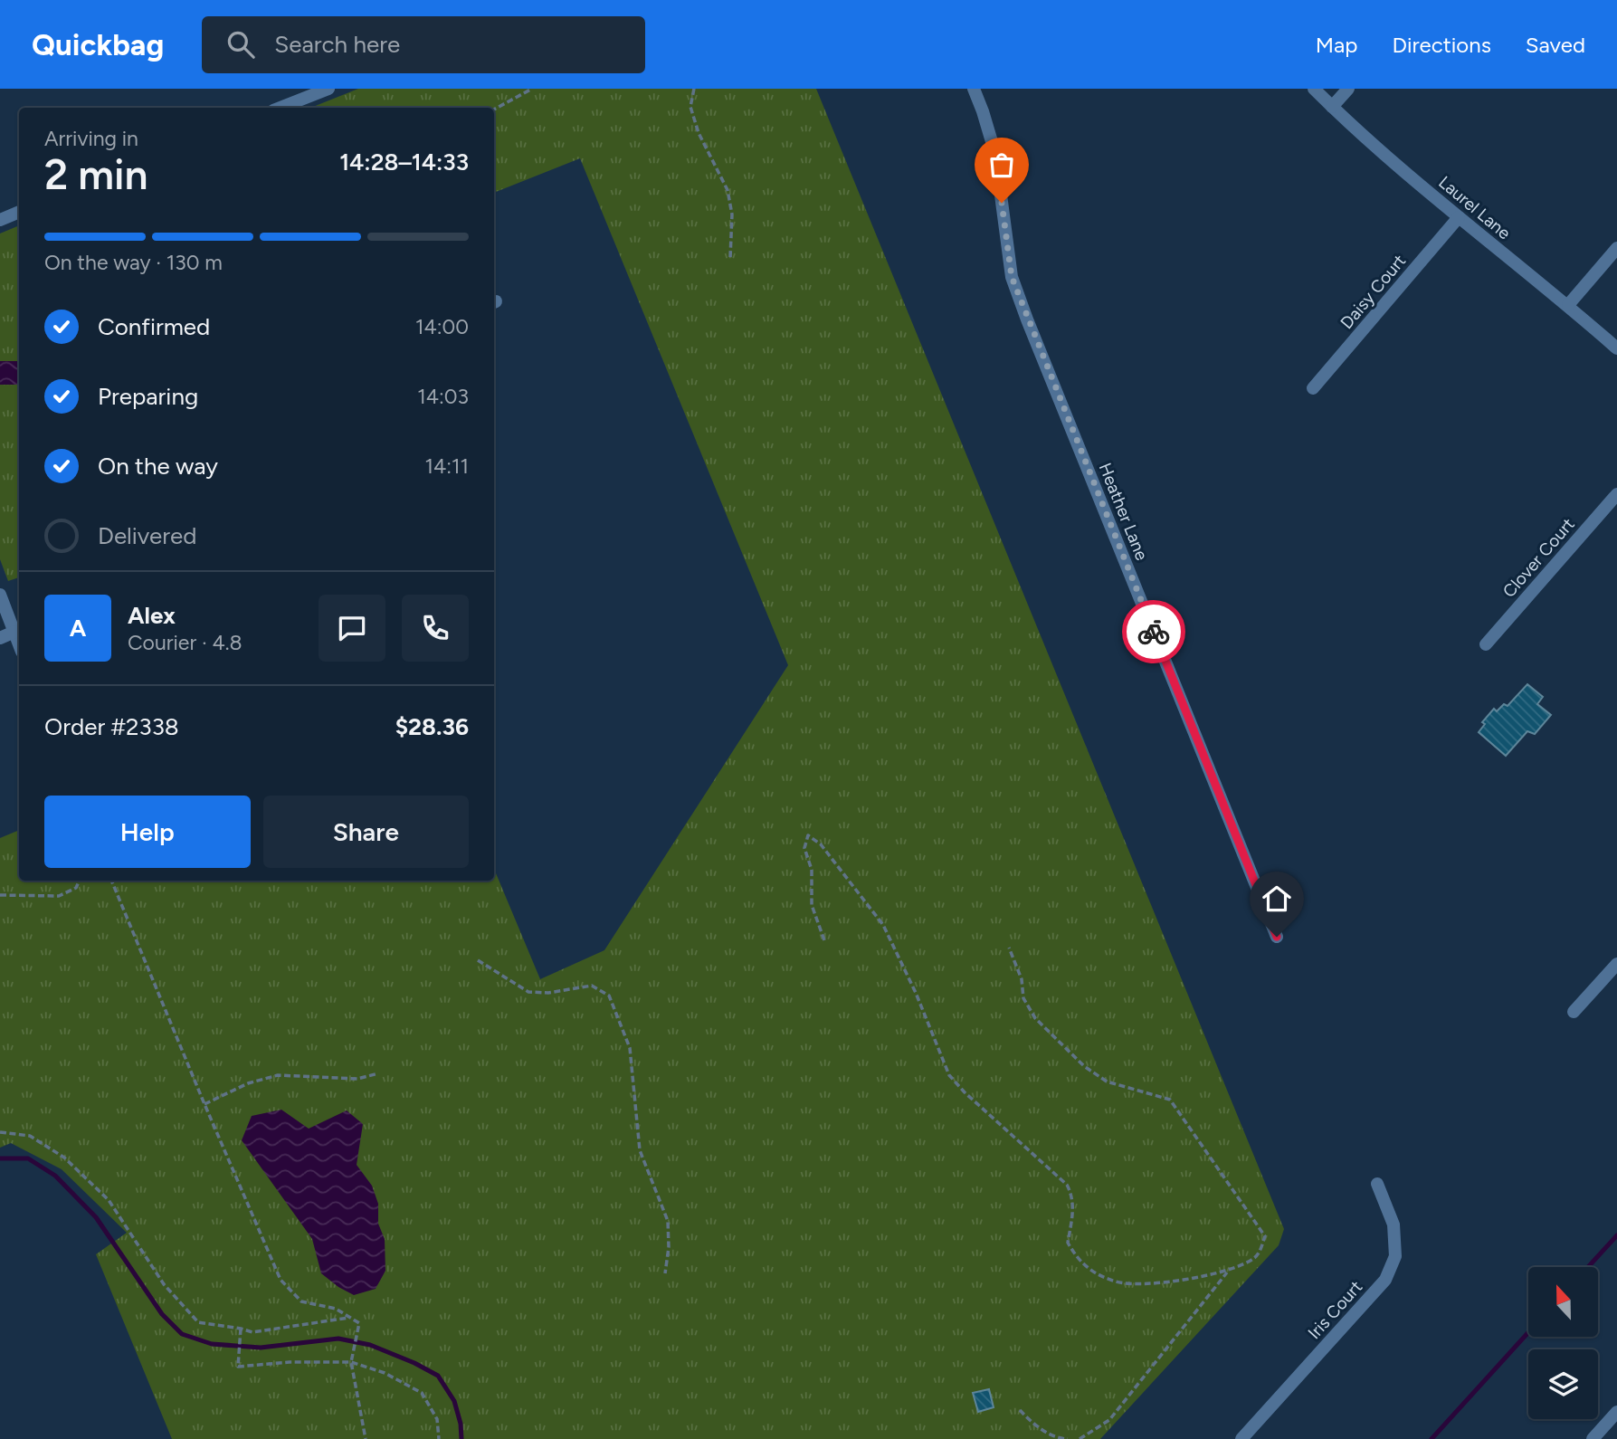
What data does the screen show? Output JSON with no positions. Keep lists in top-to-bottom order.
{
  "streets": {
    "street": [
      "Laurel Lane",
      "Daisy Court",
      "Heather Lane",
      "Clover Court",
      "Iris Court"
    ]
  },
  "crossings": [
    ["Laurel Lane", "Daisy Court"]
  ],
  "north": "top",
  "page": {
    "header": "Quickbag",
    "search": "Search here",
    "nav": ["Map", "Directions", "Saved"],
    "heading": ["2 min", "Arriving in", "14:28–14:33"],
    "panel": [
      "Alex",
      "Courier · 4.8",
      "Order #2338",
      "$28.36"
    ],
    "bar": "On the way · 130 m",
    "list": [
      ["Confirmed", "14:00"],
      ["Preparing", "14:03"],
      ["On the way", "14:11"],
      "Delivered"
    ],
    "round": "A",
    "buttons": ["Help", "Share"]
  }
}
